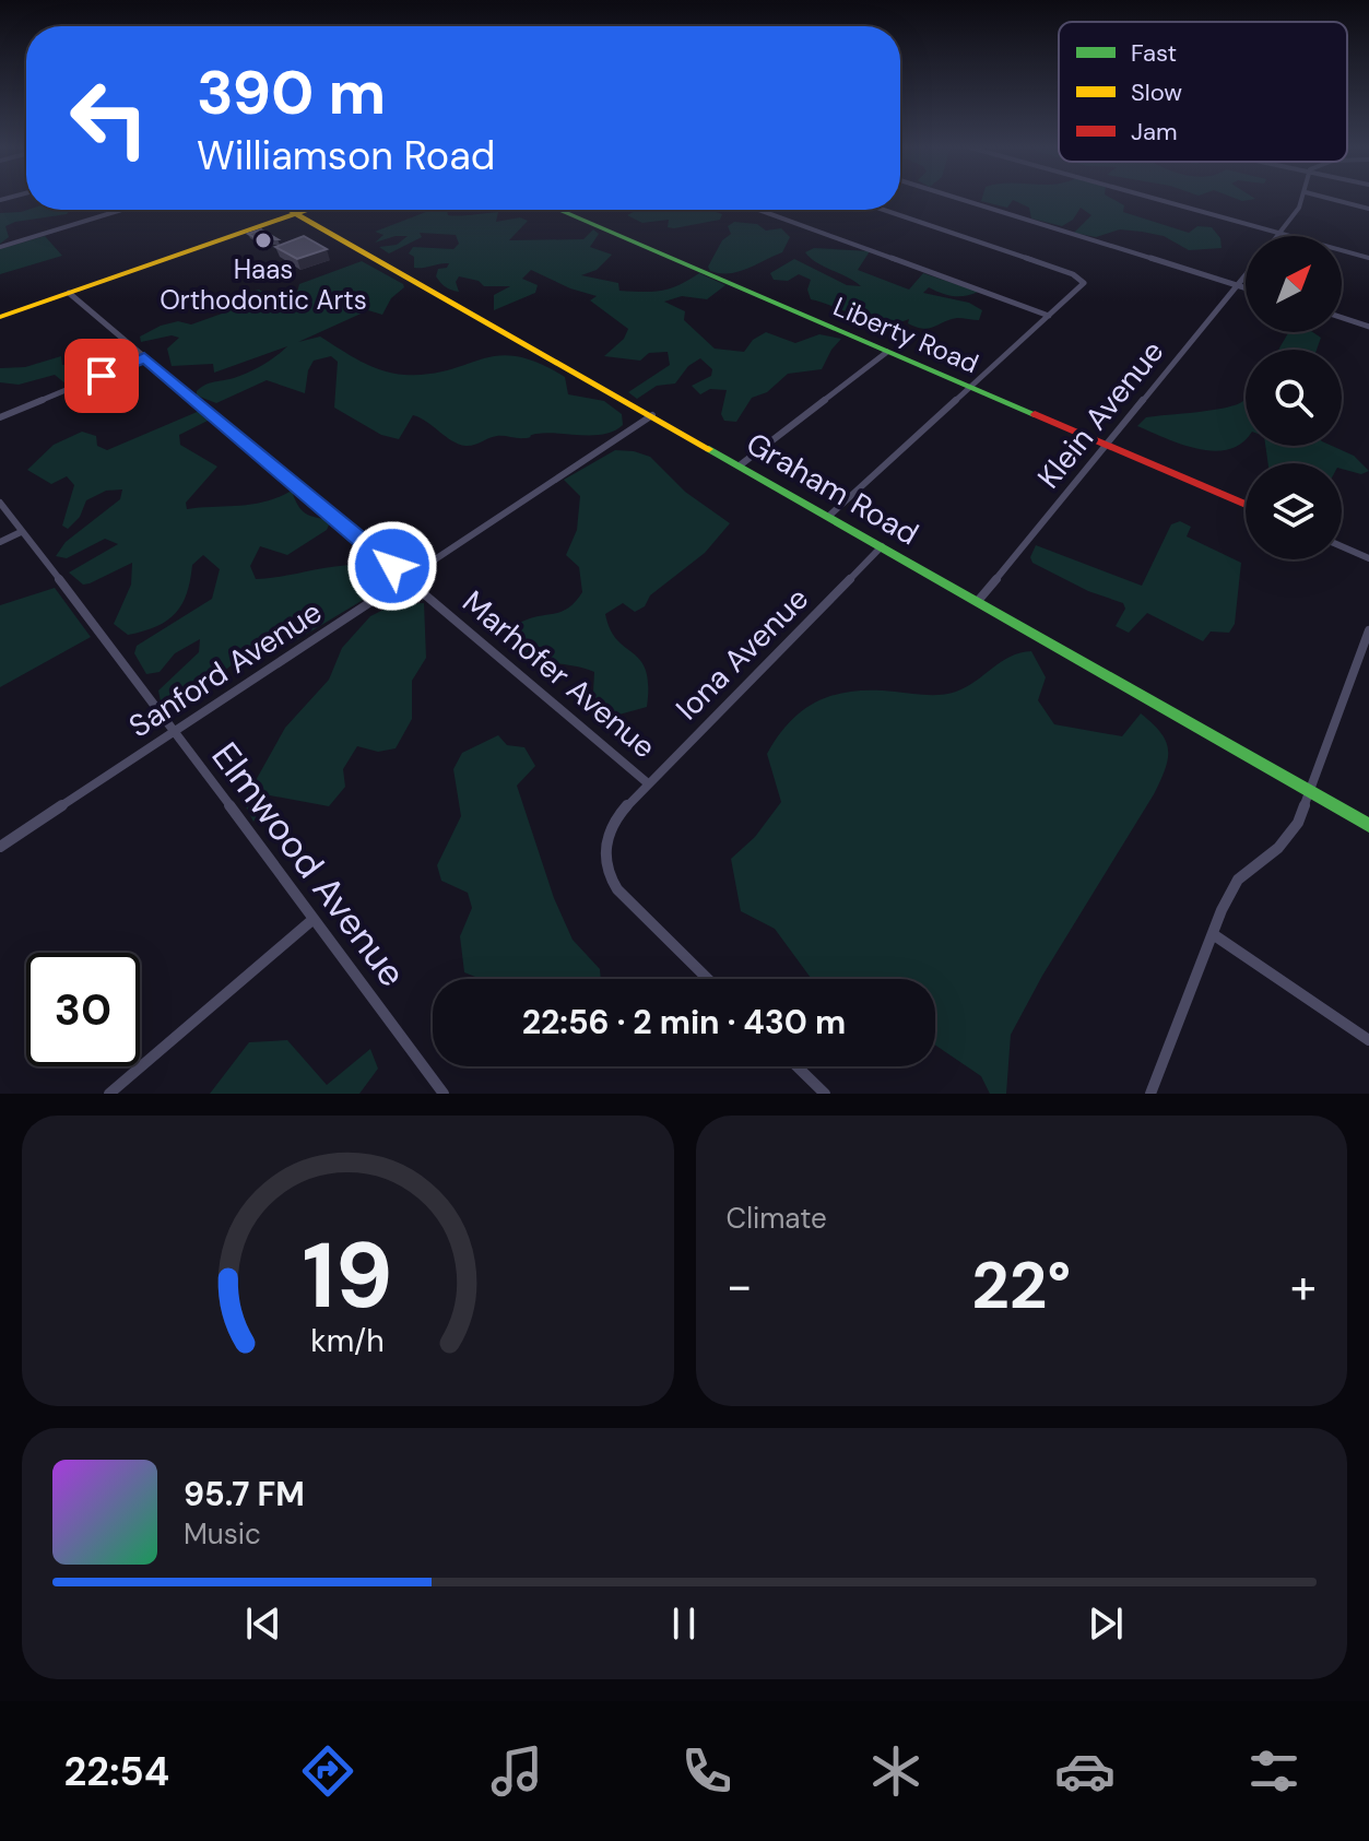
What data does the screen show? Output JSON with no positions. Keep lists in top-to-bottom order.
{
  "streets": {
    "main road": ["Liberty Road", "Graham Road"],
    "street": [
      "Klein Avenue",
      "Iona Avenue",
      "Sanford Avenue",
      "Marhofer Avenue",
      "Elmwood Avenue"
    ]
  },
  "crossings": [
    ["Liberty Road", "Klein Avenue"],
    ["Klein Avenue", "Graham Road"],
    ["Graham Road", "Iona Avenue"],
    ["Graham Road", "Sanford Avenue"],
    ["Iona Avenue", "Marhofer Avenue"],
    ["Sanford Avenue", "Marhofer Avenue"],
    ["Sanford Avenue", "Elmwood Avenue"]
  ],
  "places": ["Haas Orthodontic Arts"],
  "legend": ["Fast", "Slow", "Jam"],
  "north": "top right",
  "page": {
    "turn": ["390 m", "Williamson Road"],
    "limit": "30",
    "trip": "22:56 · 2 min · 430 m",
    "tile": "Climate",
    "heat": ["−", "22°", "+"],
    "song": ["95.7 FM", "Music"],
    "tabs": "22:54",
    "gauge": ["19", "km/h"]
  }
}
